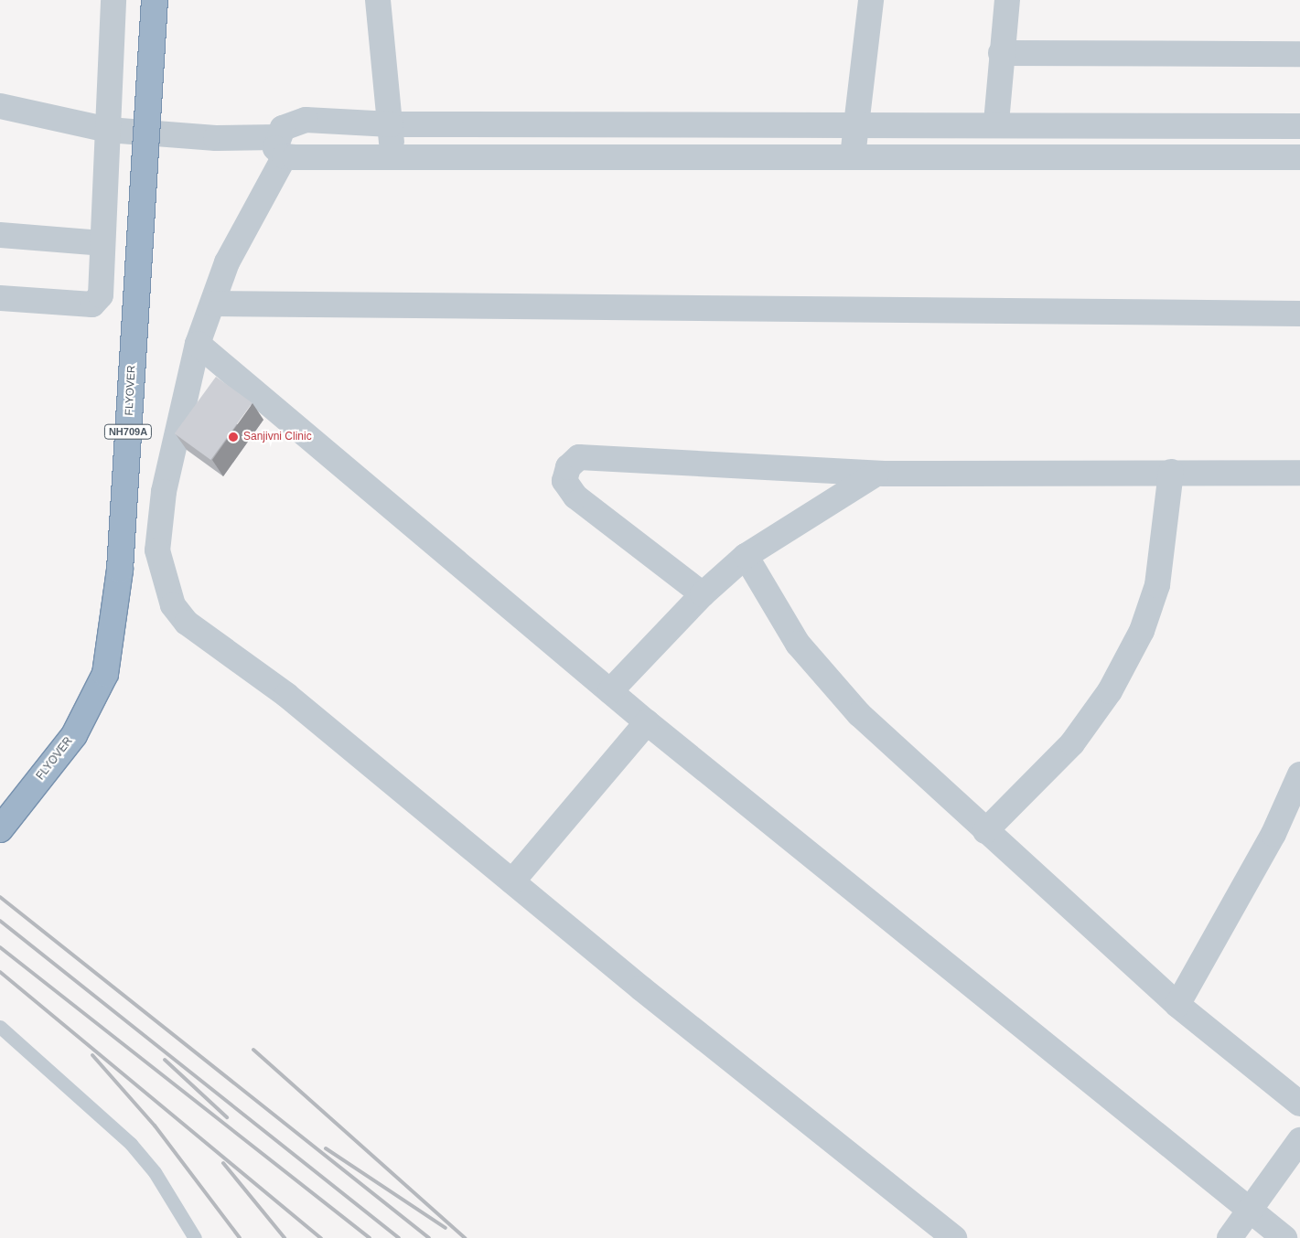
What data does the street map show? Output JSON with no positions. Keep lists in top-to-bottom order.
{
  "streets": {
    "highway": ["FLYOVER", "NH709A"]
  },
  "places": ["Sanjivni Clinic"]
}
